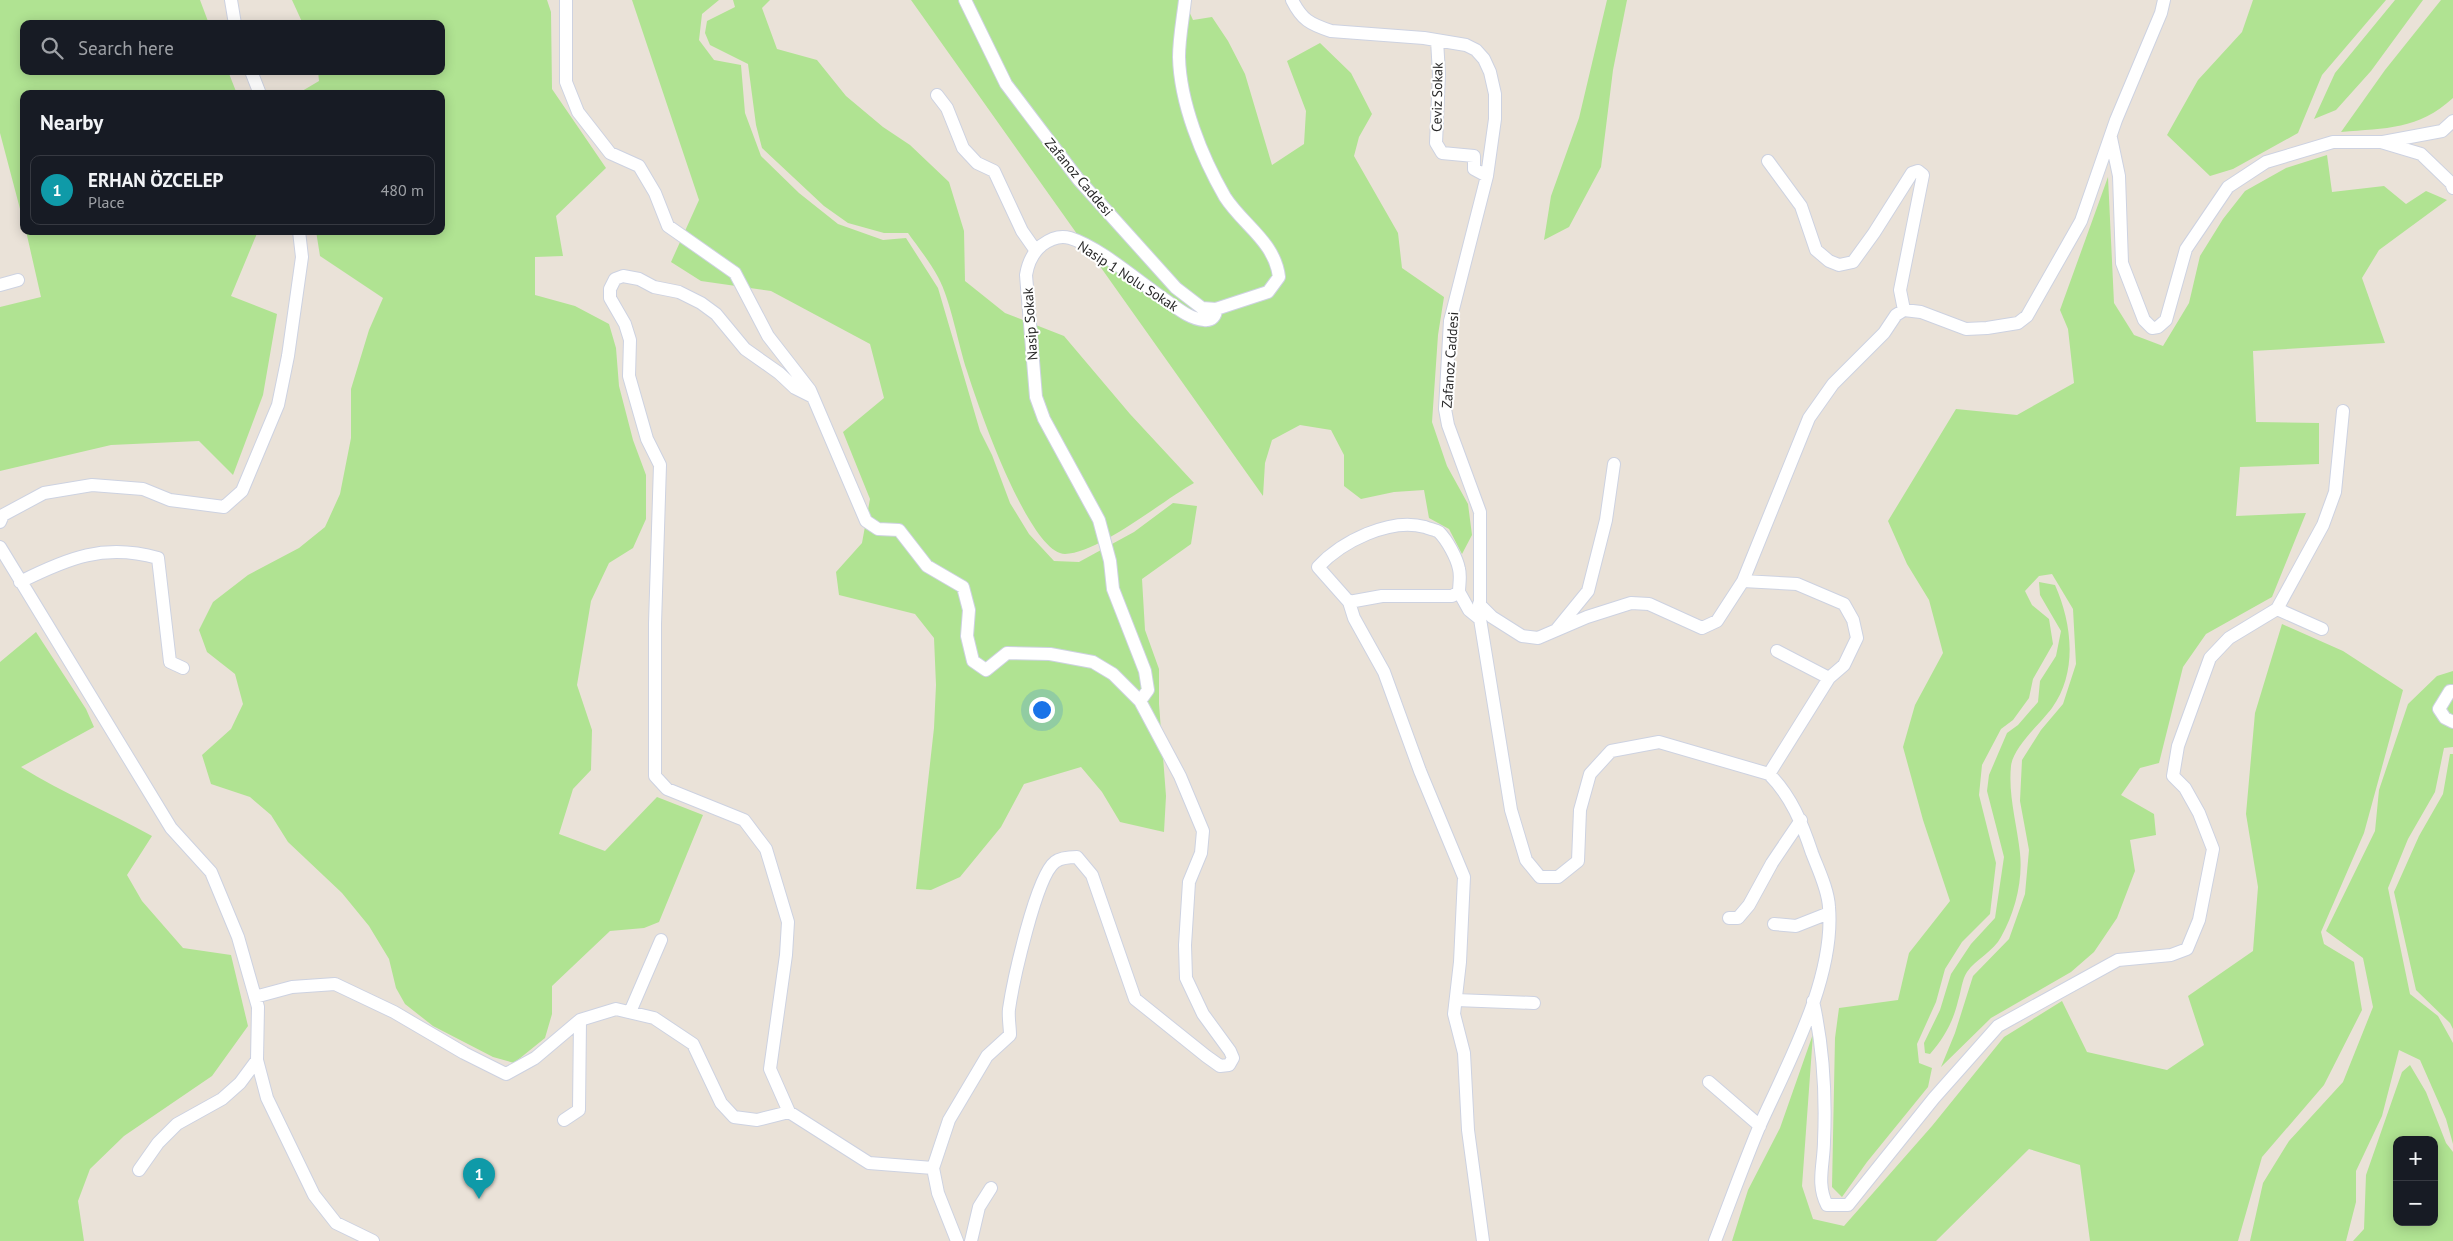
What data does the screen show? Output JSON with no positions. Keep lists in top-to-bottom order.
{
  "streets": {
    "street": [
      "Ceviz Sokak",
      "Zafanoz Caddesi",
      "Nasip 1 Nolu Sokak",
      "Nasip Sokak"
    ]
  },
  "crossings": [
    ["Ceviz Sokak", "Zafanoz Caddesi"],
    ["Zafanoz Caddesi", "Nasip 1 Nolu Sokak"],
    ["Nasip 1 Nolu Sokak", "Nasip Sokak"]
  ],
  "page": {
    "search": "Search here",
    "heading": "Nearby",
    "list": [
      {
        "mark": "1",
        "name": "ERHAN ÖZCELEP",
        "note": "Place",
        "value": "480 m"
      }
    ],
    "map_buttons": ["+", "−"],
    "pins": "1"
  }
}
